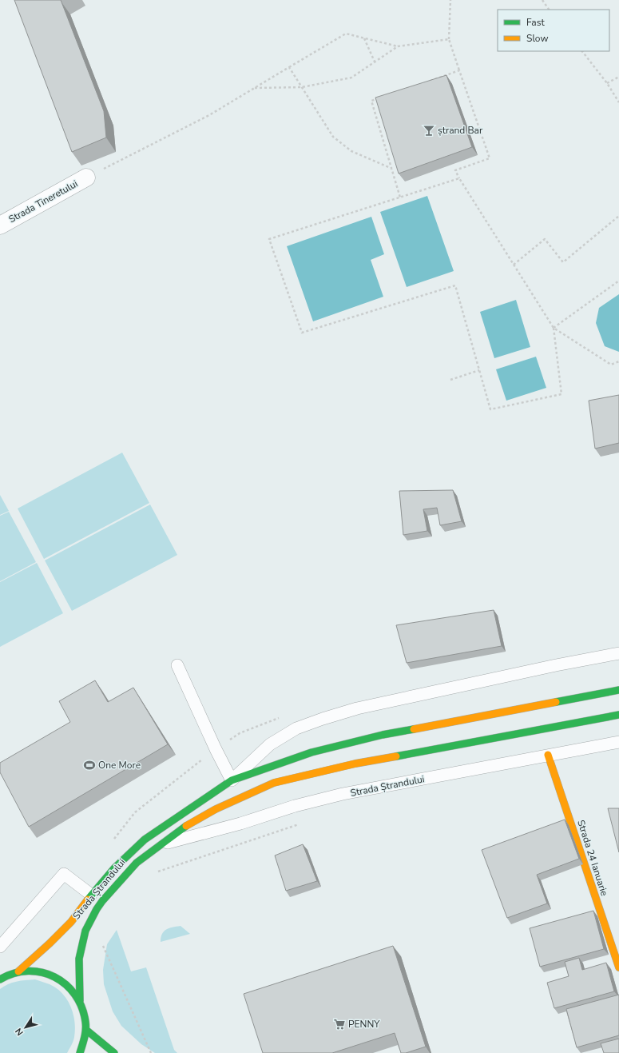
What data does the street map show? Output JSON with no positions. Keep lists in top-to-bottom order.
{
  "streets": {
    "main road": ["Strada Ștrandului", "Strada 24 Ianuarie"],
    "street": ["Strada Tineretului"]
  },
  "crossings": [
    ["Strada Ștrandului", "Strada 24 Ianuarie"]
  ],
  "places": {
    "bar": ["ștrand Bar"],
    "sports": ["One More"],
    "supermarket": ["PENNY"]
  },
  "legend": ["Fast", "Slow"],
  "north": "bottom left"
}
